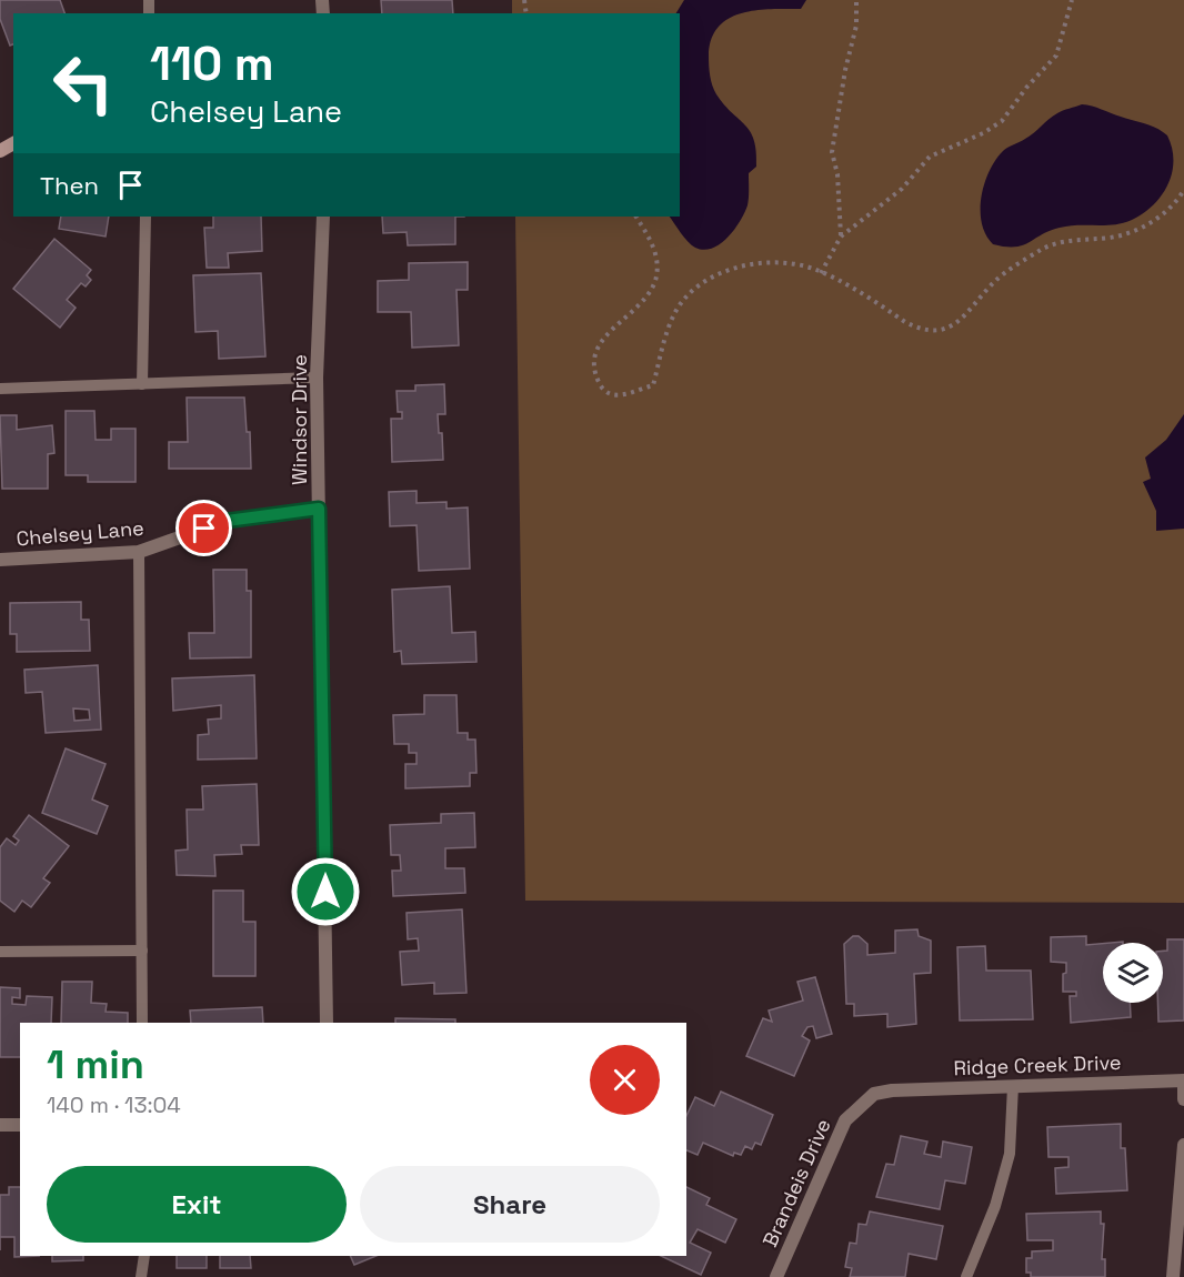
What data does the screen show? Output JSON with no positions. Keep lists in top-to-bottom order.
{
  "streets": {
    "street": [
      "Windsor Drive",
      "Chelsey Lane",
      "Ridge Creek Drive",
      "Brandeis Drive"
    ]
  },
  "crossings": [
    ["Windsor Drive", "Chelsey Lane"],
    ["Ridge Creek Drive", "Brandeis Drive"]
  ],
  "page": {
    "turn": ["110 m", "Chelsey Lane"],
    "then": "Then",
    "heading": ["1 min", "140 m · 13:04"],
    "buttons": ["Exit", "Share"]
  }
}
